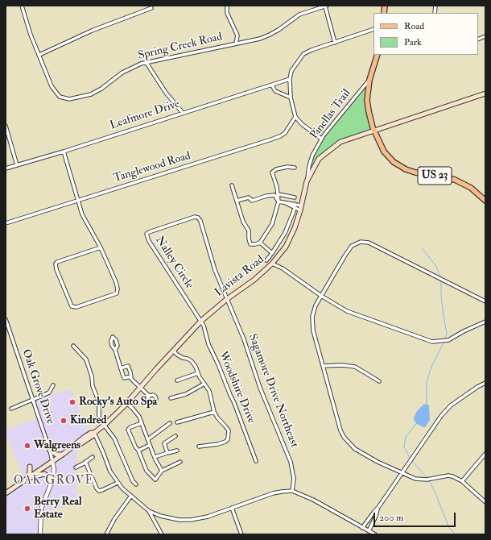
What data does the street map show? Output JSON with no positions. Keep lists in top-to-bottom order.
{
  "streets": {
    "main road": ["US 23", "Lavista Road"],
    "street": [
      "Spring Creek Road",
      "Pinellas Trail",
      "Leafmore Drive",
      "Tanglewood Road",
      "Nalley Circle",
      "Oak Grove Drive",
      "Woodshire Drive",
      "Sagamore Drive Northeast"
    ]
  },
  "crossings": [
    ["Pinellas Trail", "US 23"],
    ["Pinellas Trail", "Lavista Road"],
    ["US 23", "Lavista Road"],
    ["Nalley Circle", "Lavista Road"],
    ["Nalley Circle", "Woodshire Drive"],
    ["Nalley Circle", "Sagamore Drive Northeast"],
    ["Lavista Road", "Oak Grove Drive"],
    ["Lavista Road", "Woodshire Drive"],
    ["Lavista Road", "Sagamore Drive Northeast"]
  ],
  "districts": ["OAK GROVE"],
  "places": [
    "Rocky's Auto Spa",
    "Kindred",
    "Walgreens",
    "Berry Real Estate"
  ],
  "legend": ["Road", "Park"],
  "scale_bar": "200 m"
}
